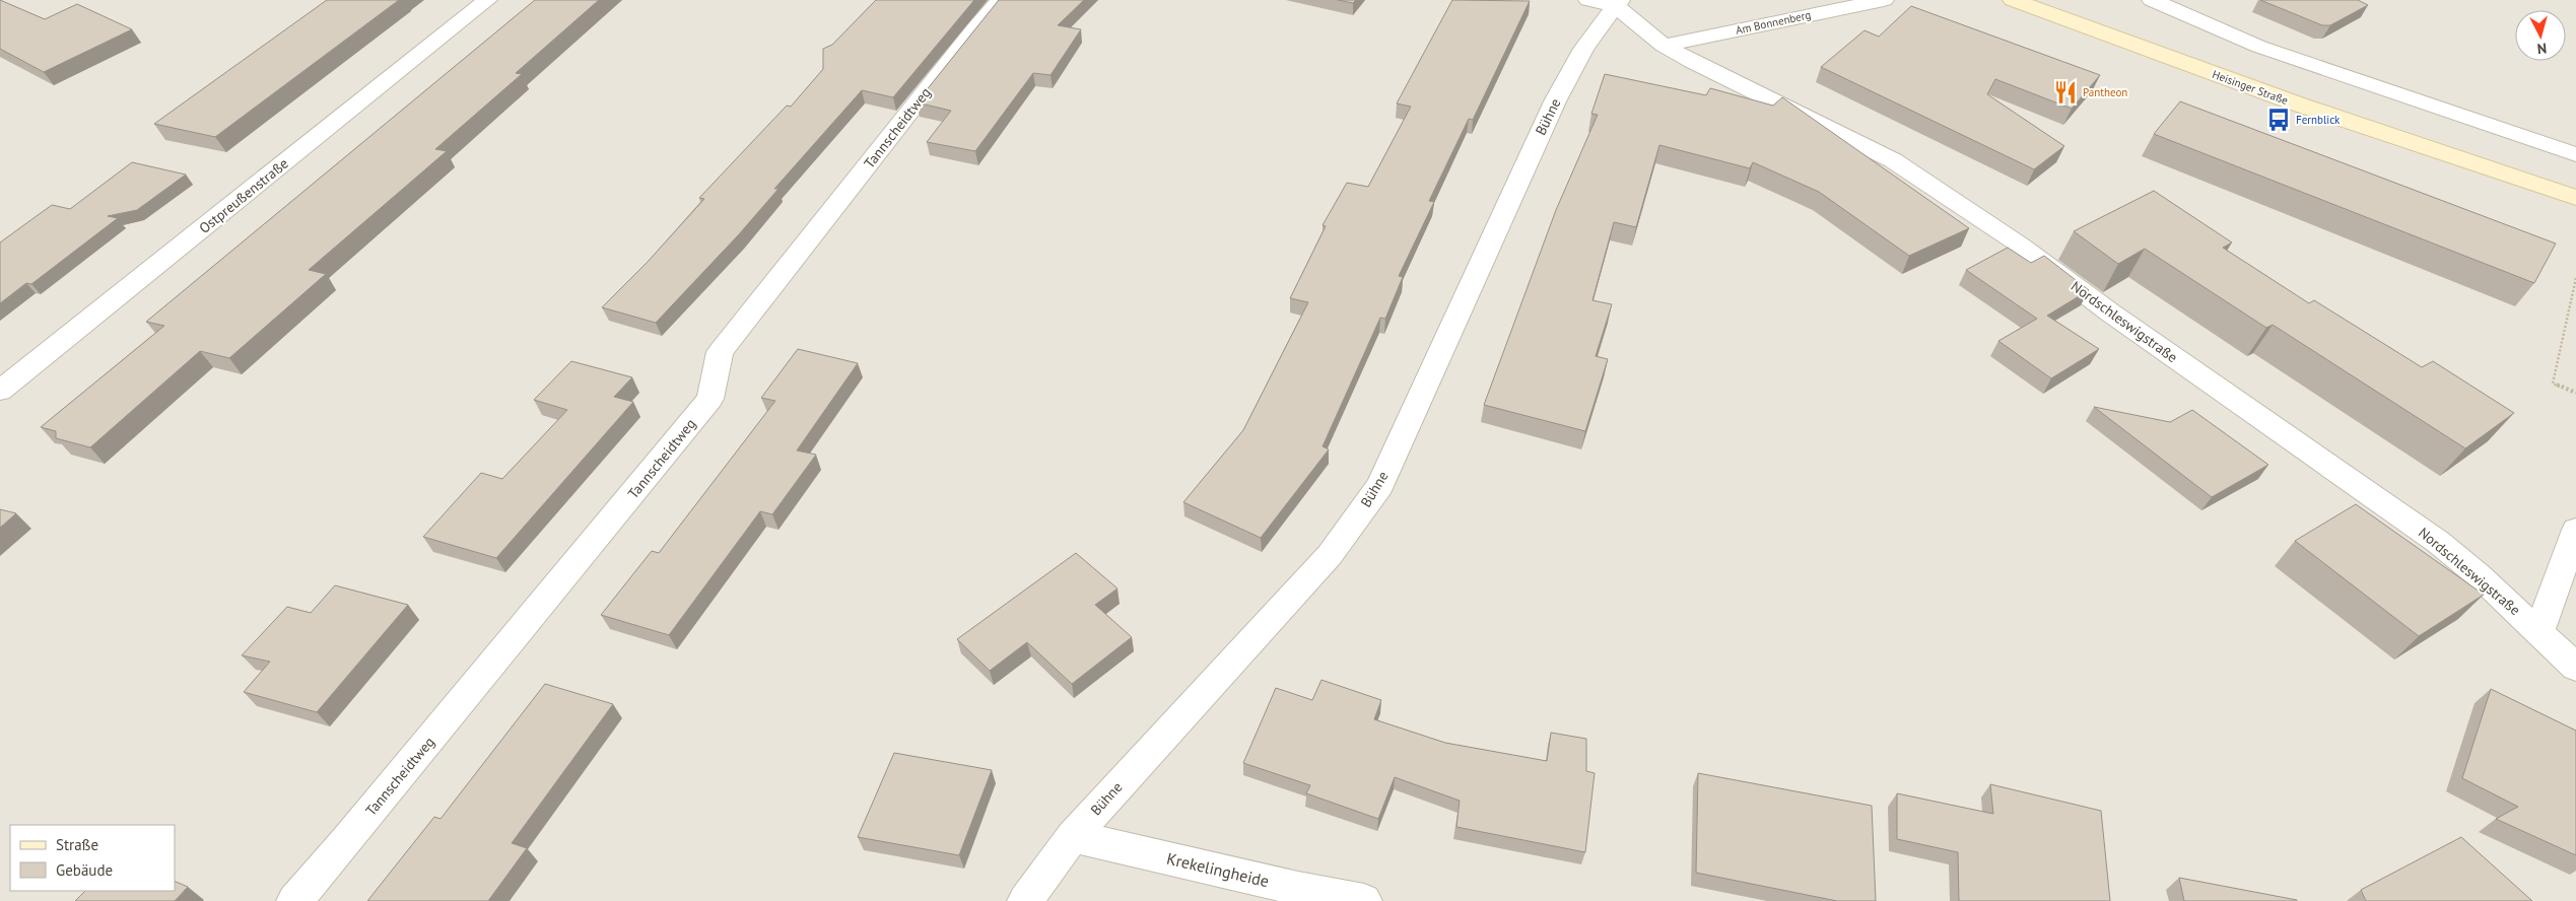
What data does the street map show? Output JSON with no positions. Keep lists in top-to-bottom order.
{
  "streets": {
    "main road": ["Heisinger Straße"],
    "street": [
      "Am Bonnenberg",
      "Bühne",
      "Tannscheidtweg",
      "Ostpreußenstraße",
      "Nordschleswigstraße",
      "Krekelingheide"
    ]
  },
  "crossings": [
    ["Am Bonnenberg", "Nordschleswigstraße"],
    ["Bühne", "Nordschleswigstraße"],
    ["Bühne", "Krekelingheide"]
  ],
  "places": {
    "restaurant": ["Pantheon"],
    "bus stop": ["Fernblick"]
  },
  "legend": ["Straße", "Gebäude"],
  "north": "bottom"
}
